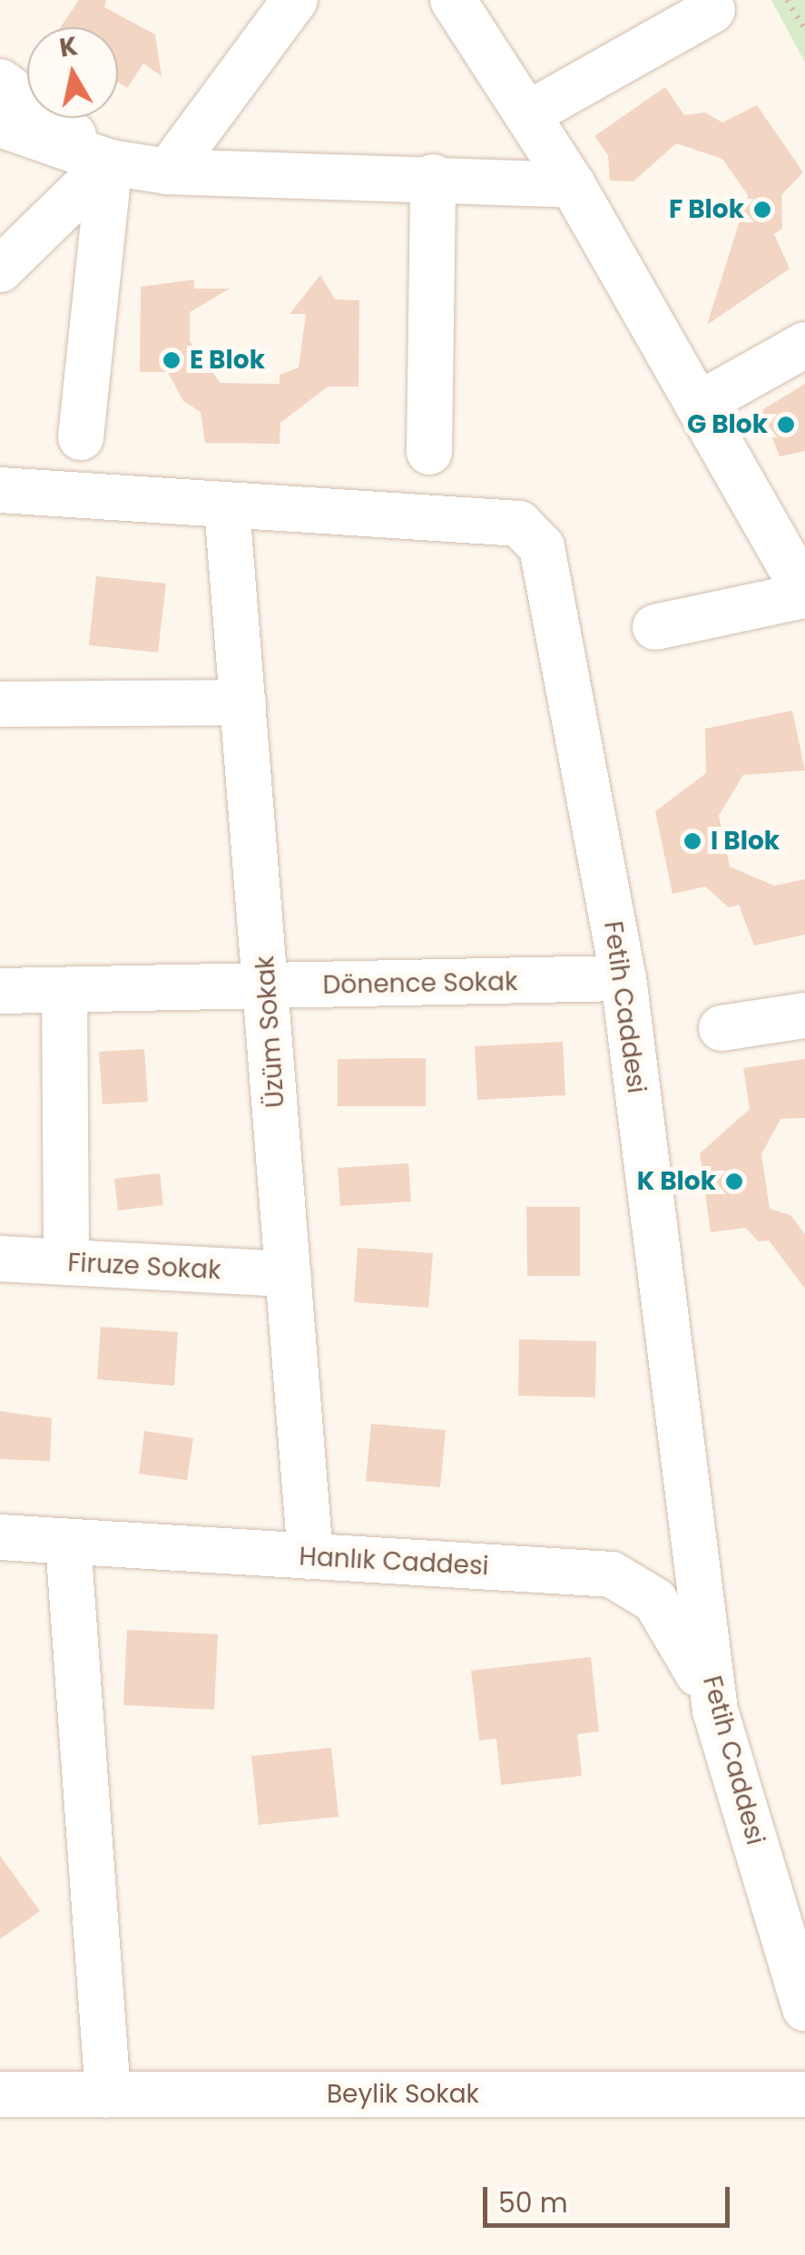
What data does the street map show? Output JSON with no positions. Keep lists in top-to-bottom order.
{
  "streets": {
    "street": [
      "Dönence Sokak",
      "Fetih Caddesi",
      "Üzüm Sokak",
      "Firuze Sokak",
      "Hanlık Caddesi",
      "Beylik Sokak"
    ]
  },
  "crossings": [
    ["Dönence Sokak", "Fetih Caddesi"],
    ["Dönence Sokak", "Üzüm Sokak"],
    ["Fetih Caddesi", "Üzüm Sokak"],
    ["Fetih Caddesi", "Hanlık Caddesi"],
    ["Üzüm Sokak", "Firuze Sokak"],
    ["Üzüm Sokak", "Hanlık Caddesi"]
  ],
  "places": [
    "F Blok",
    "E Blok",
    "G Blok",
    "I Blok",
    "K Blok"
  ],
  "scale_bar": "50 m",
  "north": "top"
}
